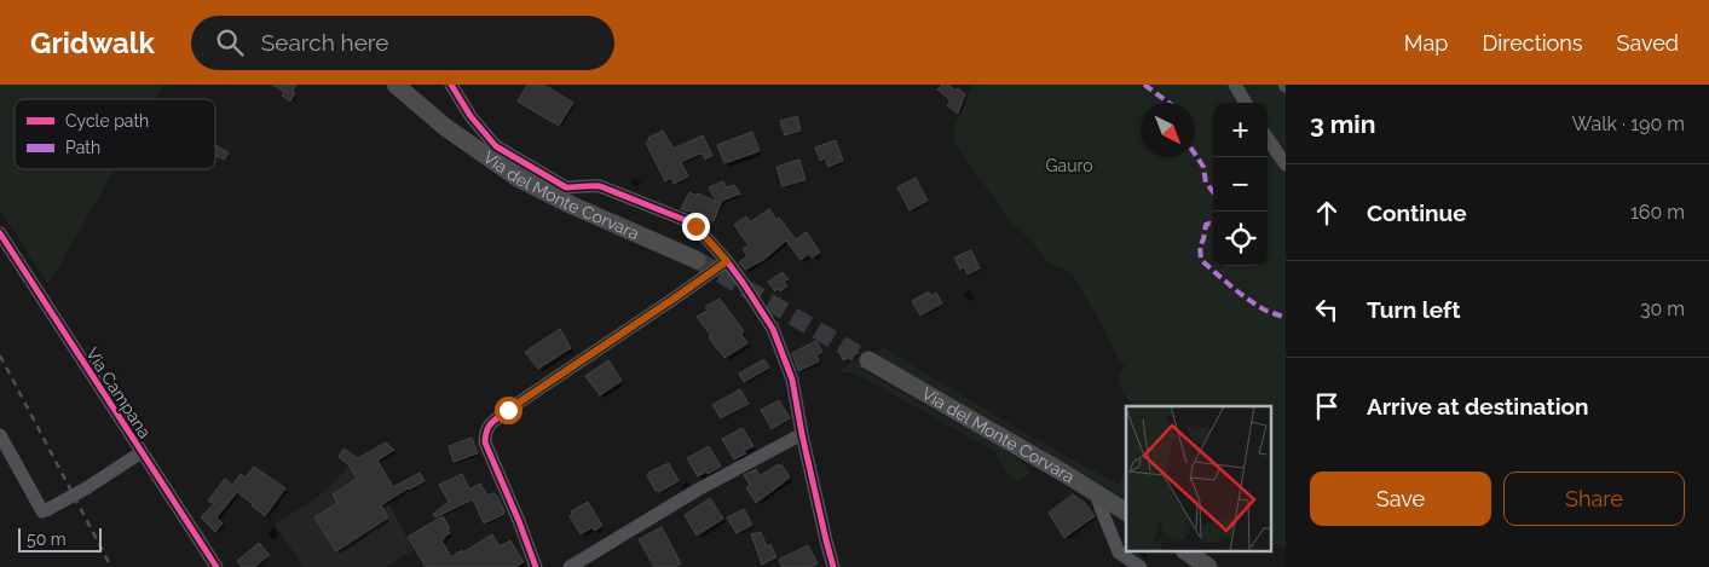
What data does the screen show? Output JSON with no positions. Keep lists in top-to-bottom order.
{
  "streets": {
    "main road": ["Via del Monte Corvara"],
    "street": ["Via Campana"]
  },
  "parks": ["Gauro"],
  "legend": ["Cycle path", "Path"],
  "scale_bar": "50 m",
  "north": "bottom right",
  "page": {
    "header": "Gridwalk",
    "search": "Search here",
    "nav": ["Map", "Directions", "Saved"],
    "heading": ["3 min", "Walk · 190 m"],
    "map_buttons": ["+", "−"],
    "list": [
      ["Continue", "160 m"],
      ["Turn left", "30 m"],
      "Arrive at destination"
    ],
    "buttons": ["Save", "Share"],
    "scale": "50 m"
  }
}
